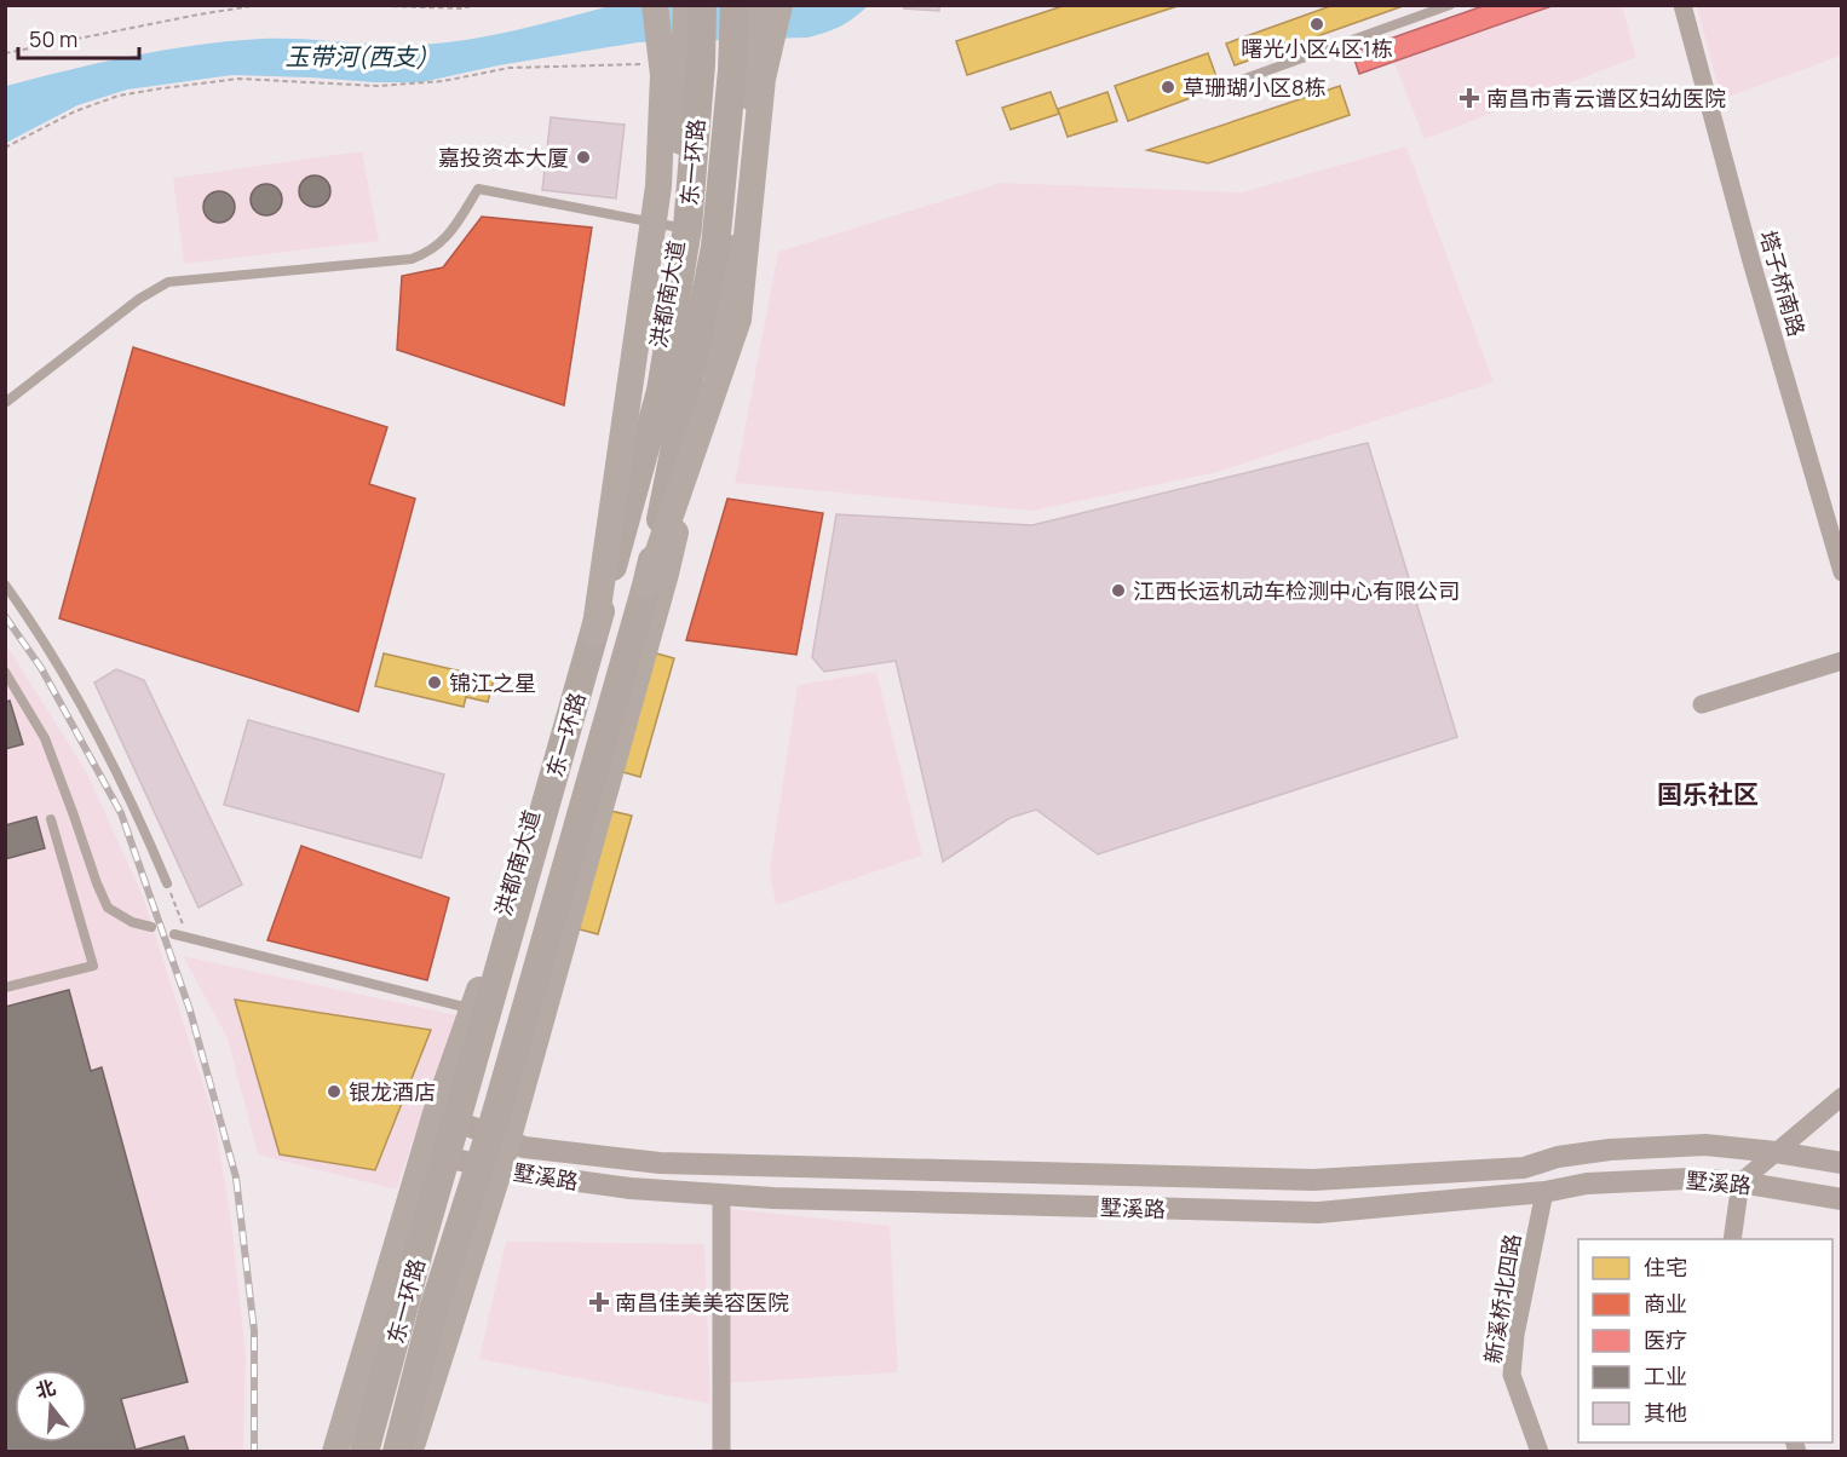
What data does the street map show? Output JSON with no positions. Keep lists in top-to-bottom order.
{
  "streets": {
    "highway": ["东一环路"],
    "main road": ["洪都南大道"],
    "street": ["塔子桥南路", "墅溪路", "新溪桥北四路"]
  },
  "crossings": [
    ["洪都南大道", "墅溪路"],
    ["墅溪路", "新溪桥北四路"]
  ],
  "districts": ["国乐社区"],
  "water": ["玉带河(西支)"],
  "places": {
    "other": [
      "曙光小区4区1栋",
      "草珊瑚小区8栋",
      "嘉投资本大厦",
      "江西长运机动车检测中心有限公司",
      "锦江之星",
      "银龙酒店"
    ],
    "health": ["南昌市青云谱区妇幼医院", "南昌佳美美容医院"]
  },
  "legend": [
    "住宅",
    "商业",
    "医疗",
    "工业",
    "其他"
  ],
  "scale_bar": "50 m",
  "north": "top"
}
